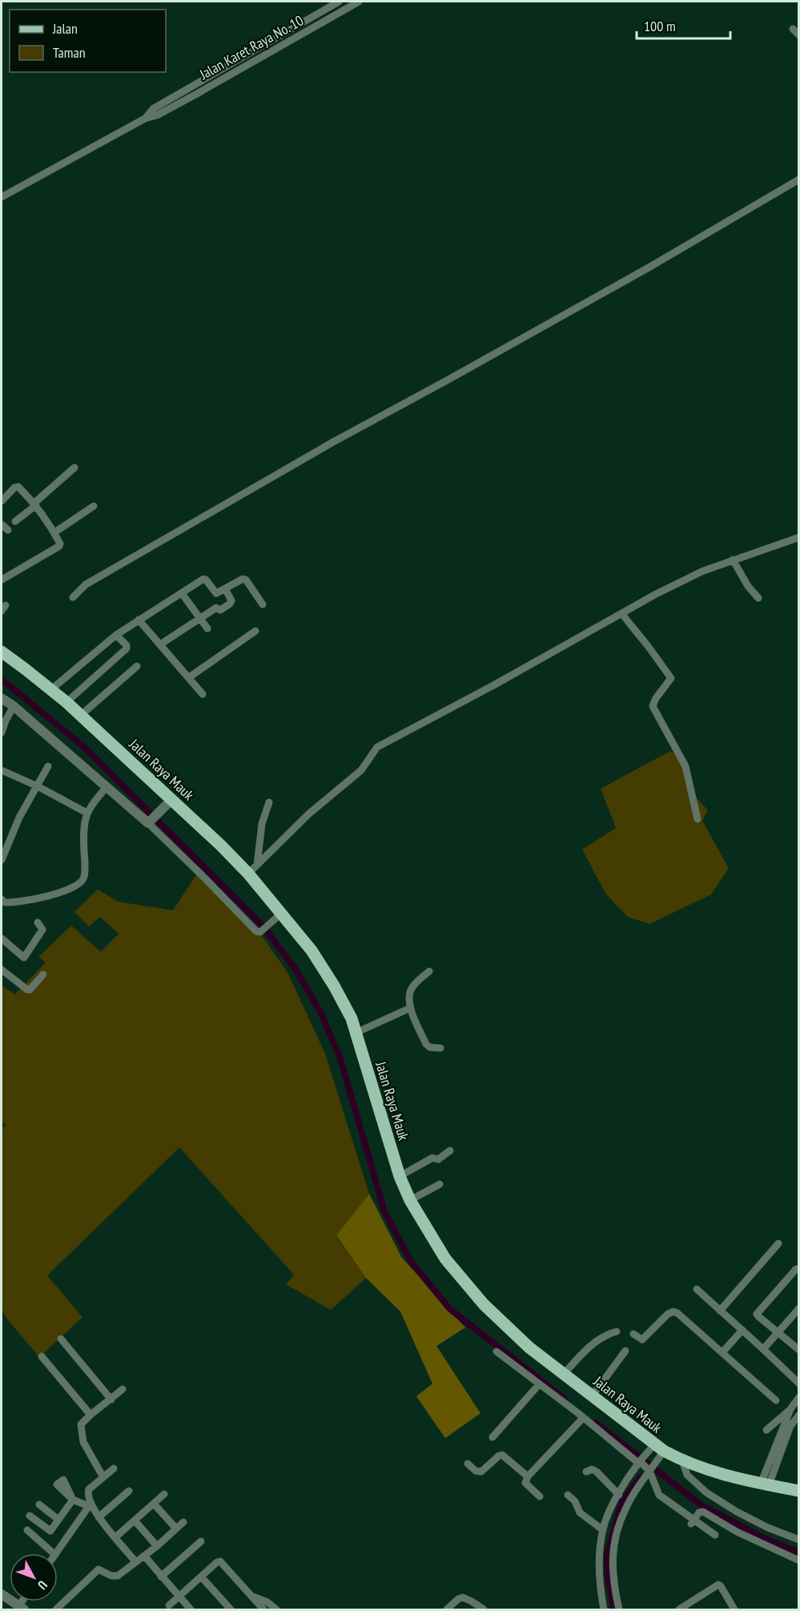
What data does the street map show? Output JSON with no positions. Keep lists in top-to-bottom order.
{
  "streets": {
    "main road": ["Jalan Raya Mauk"],
    "street": ["Jalan Karet Raya No. 10"]
  },
  "legend": ["Jalan", "Taman"],
  "scale_bar": "100 m",
  "north": "bottom right"
}
